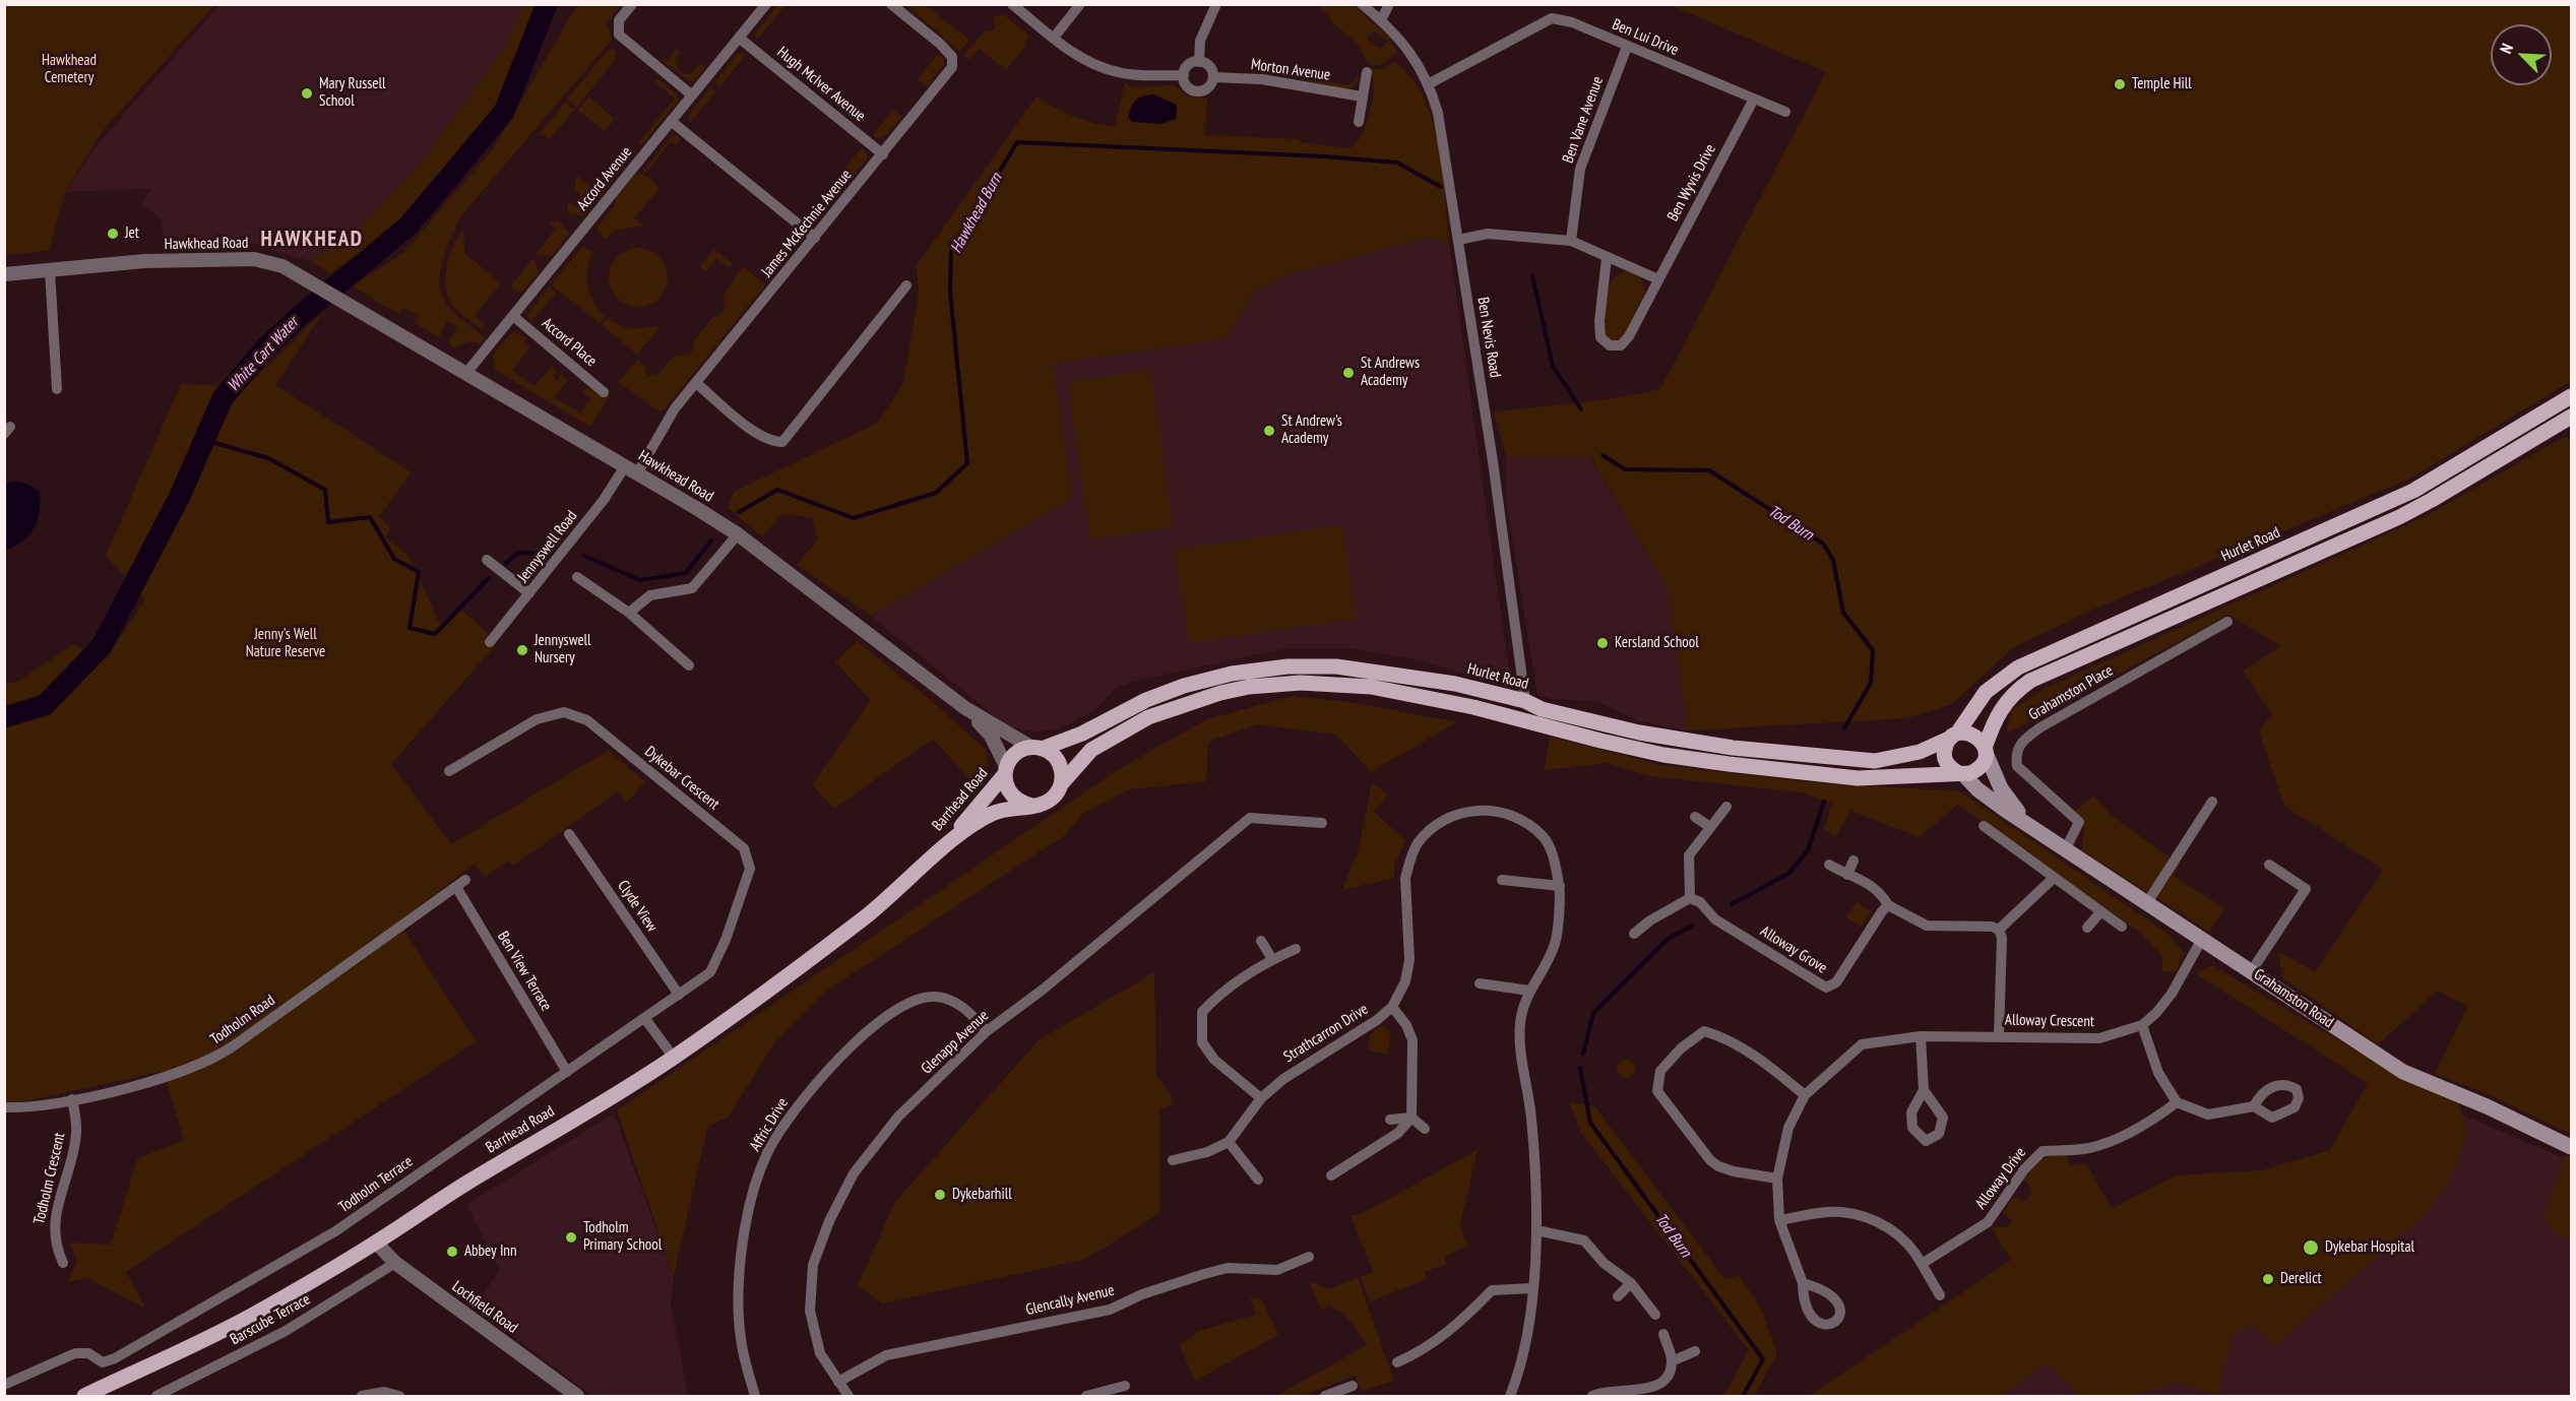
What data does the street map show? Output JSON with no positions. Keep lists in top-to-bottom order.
{
  "streets": {
    "main road": ["Hurlet Road", "Barrhead Road", "Grahamston Road"],
    "street": [
      "Ben Lui Drive",
      "Morton Avenue",
      "Hugh McIver Avenue",
      "Ben Vane Avenue",
      "Accord Avenue",
      "Ben Wyvis Drive",
      "James McKechnie Avenue",
      "Hawkhead Road",
      "Ben Nevis Road",
      "Accord Place",
      "Jennyswell Road",
      "Grahamston Place",
      "Dykebar Crescent",
      "Clyde View",
      "Alloway Grove",
      "Ben View Terrace",
      "Todholm Road",
      "Alloway Crescent",
      "Strathcarron Drive",
      "Glenapp Avenue",
      "Affric Drive",
      "Todholm Crescent",
      "Alloway Drive",
      "Todholm Terrace",
      "Glencally Avenue",
      "Lochfield Road",
      "Barscube Terrace"
    ]
  },
  "crossings": [
    ["Ben Lui Drive", "Ben Vane Avenue"],
    ["Ben Lui Drive", "Ben Wyvis Drive"],
    ["Ben Lui Drive", "Ben Nevis Road"],
    ["Hugh McIver Avenue", "Accord Avenue"],
    ["Hugh McIver Avenue", "James McKechnie Avenue"],
    ["Accord Avenue", "Hawkhead Road"],
    ["Accord Avenue", "Accord Place"],
    ["James McKechnie Avenue", "Hawkhead Road"],
    ["James McKechnie Avenue", "Jennyswell Road"],
    ["Hawkhead Road", "Hurlet Road"],
    ["Hawkhead Road", "Jennyswell Road"],
    ["Hawkhead Road", "Barrhead Road"],
    ["Ben Nevis Road", "Hurlet Road"],
    ["Hurlet Road", "Barrhead Road"],
    ["Hurlet Road", "Grahamston Road"],
    ["Grahamston Place", "Grahamston Road"],
    ["Dykebar Crescent", "Clyde View"],
    ["Dykebar Crescent", "Todholm Terrace"],
    ["Barrhead Road", "Lochfield Road"],
    ["Clyde View", "Todholm Terrace"],
    ["Ben View Terrace", "Todholm Road"],
    ["Ben View Terrace", "Todholm Terrace"],
    ["Grahamston Road", "Alloway Crescent"],
    ["Todholm Road", "Todholm Crescent"],
    ["Glenapp Avenue", "Affric Drive"],
    ["Glenapp Avenue", "Glencally Avenue"],
    ["Lochfield Road", "Barscube Terrace"]
  ],
  "districts": ["HAWKHEAD"],
  "water": ["Hawkhead Burn", "White Cart Water", "Tod Burn"],
  "parks": ["Hawkhead Cemetery", "Jenny's Well Nature Reserve"],
  "places": [
    "Temple Hill",
    "Mary Russell School",
    "Jet",
    "St Andrews Academy",
    "St Andrew's Academy",
    "Kersland School",
    "Jennyswell Nursery",
    "Dykebarhill",
    "Todholm Primary School",
    "Dykebar Hospital",
    "Abbey Inn",
    "Derelict"
  ],
  "north": "top left"
}
